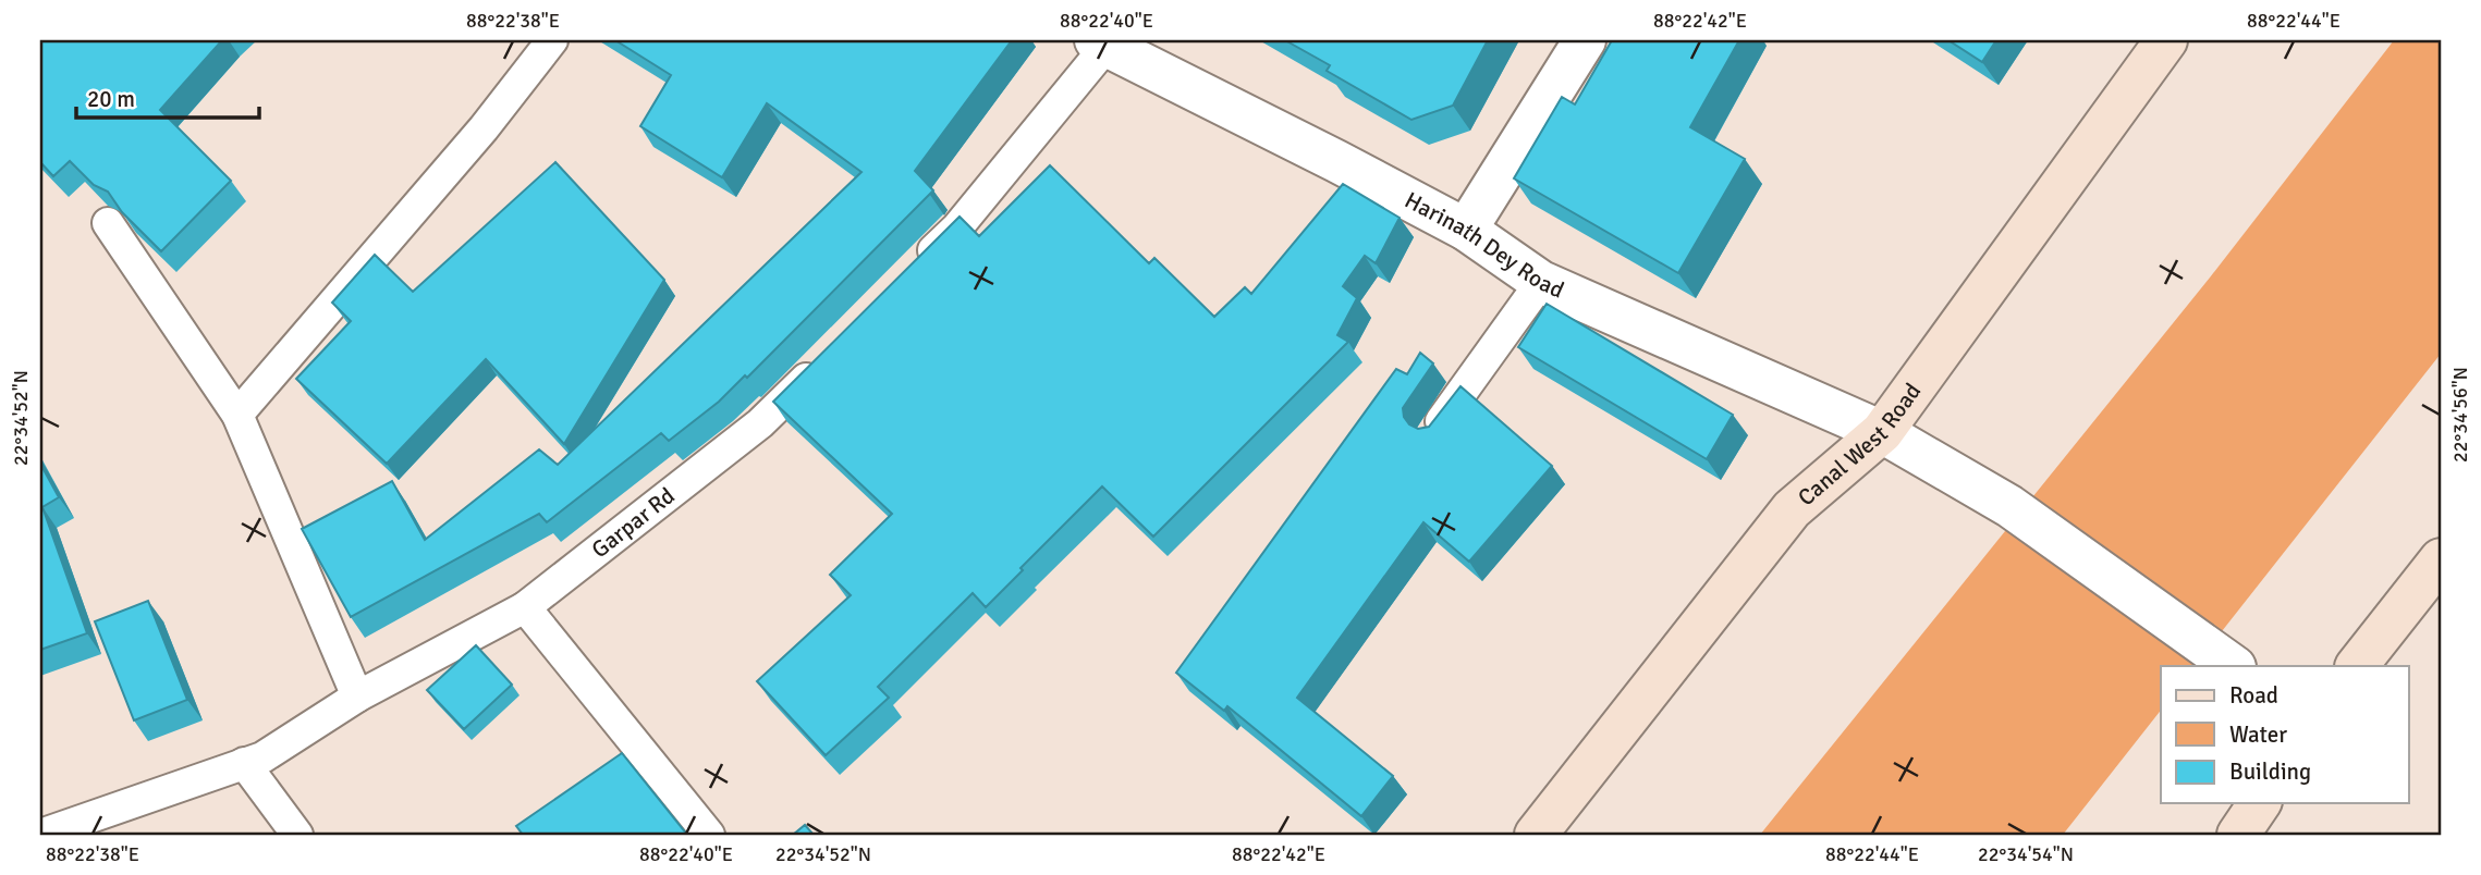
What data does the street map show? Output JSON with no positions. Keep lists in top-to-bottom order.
{
  "streets": {
    "main road": ["Canal West Road"],
    "street": ["Harinath Dey Road"],
    "lane": ["Garpar Rd"]
  },
  "crossings": [
    ["Harinath Dey Road", "Canal West Road"]
  ],
  "legend": ["Road", "Water", "Building"],
  "scale_bar": "20 m",
  "coordinates": [
    "88°22'38\"E",
    "88°22'40\"E",
    "88°22'42\"E",
    "88°22'44\"E",
    "22°34'56\"N",
    "22°34'52\"N",
    "22°34'54\"N"
  ]
}
